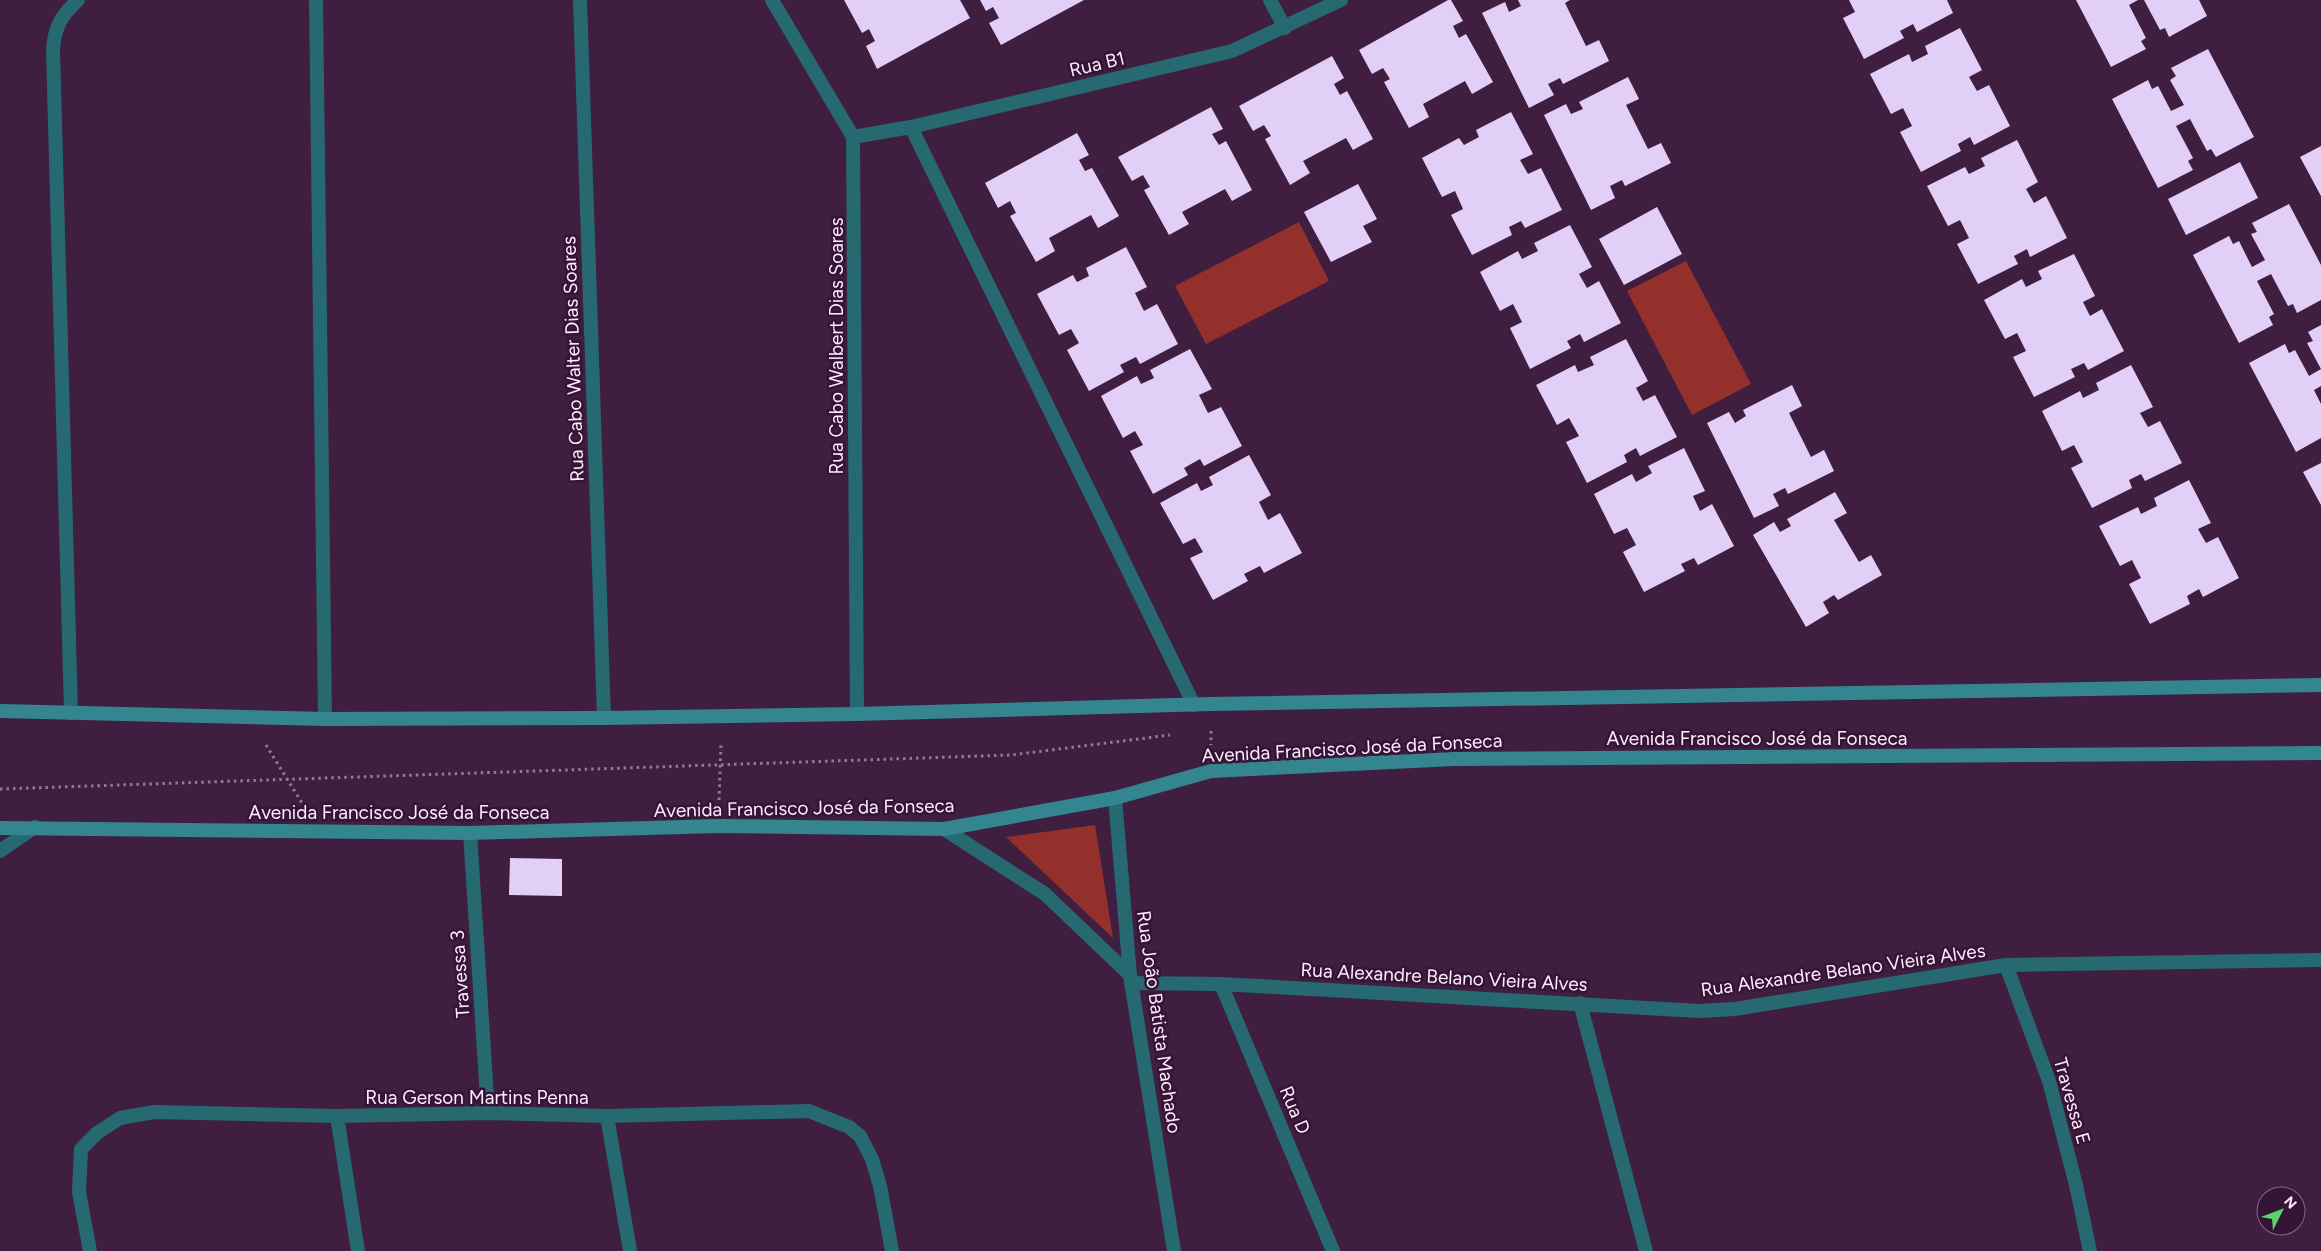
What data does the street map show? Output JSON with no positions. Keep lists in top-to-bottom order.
{
  "streets": {
    "main road": ["Avenida Francisco José da Fonseca"],
    "street": [
      "Rua B1",
      "Rua Cabo Walbert Dias Soares",
      "Rua Cabo Walter Dias Soares",
      "Rua Alexandre Belano Vieira Alves",
      "Travessa 3",
      "Rua João Batista Machado",
      "Rua Gerson Martins Penna",
      "Travessa E",
      "Rua D"
    ]
  },
  "crossings": [
    ["Rua B1", "Rua Cabo Walbert Dias Soares"],
    ["Avenida Francisco José da Fonseca", "Travessa 3"],
    ["Avenida Francisco José da Fonseca", "Rua João Batista Machado"],
    ["Rua Alexandre Belano Vieira Alves", "Rua João Batista Machado"],
    ["Rua Alexandre Belano Vieira Alves", "Travessa E"],
    ["Rua Alexandre Belano Vieira Alves", "Rua D"],
    ["Travessa 3", "Rua Gerson Martins Penna"]
  ],
  "north": "top right"
}
